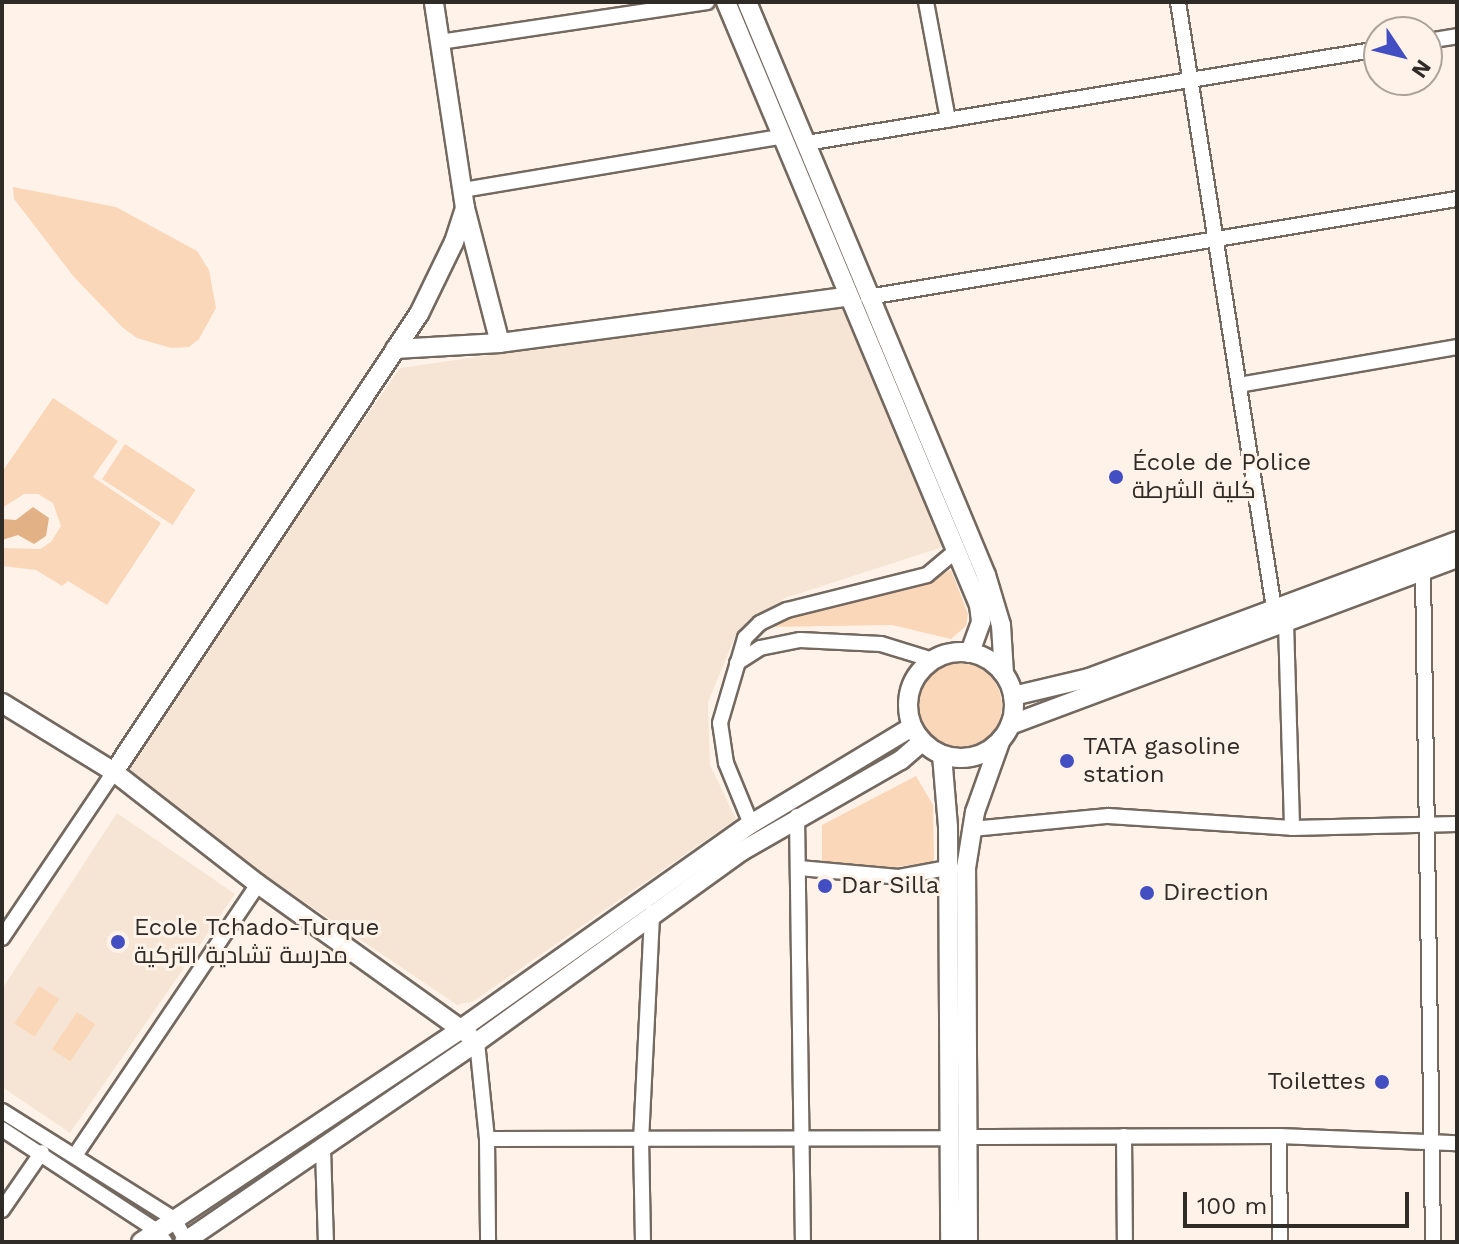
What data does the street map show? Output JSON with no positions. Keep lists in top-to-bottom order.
{
  "places": [
    "École de Police كلية الشرطة",
    "TATA gasoline station",
    "Dar Silla",
    "Direction",
    "Ecole Tchado-Turque مدرسة تشادية التركية",
    "Toilettes"
  ],
  "scale_bar": "100 m",
  "north": "bottom right"
}
